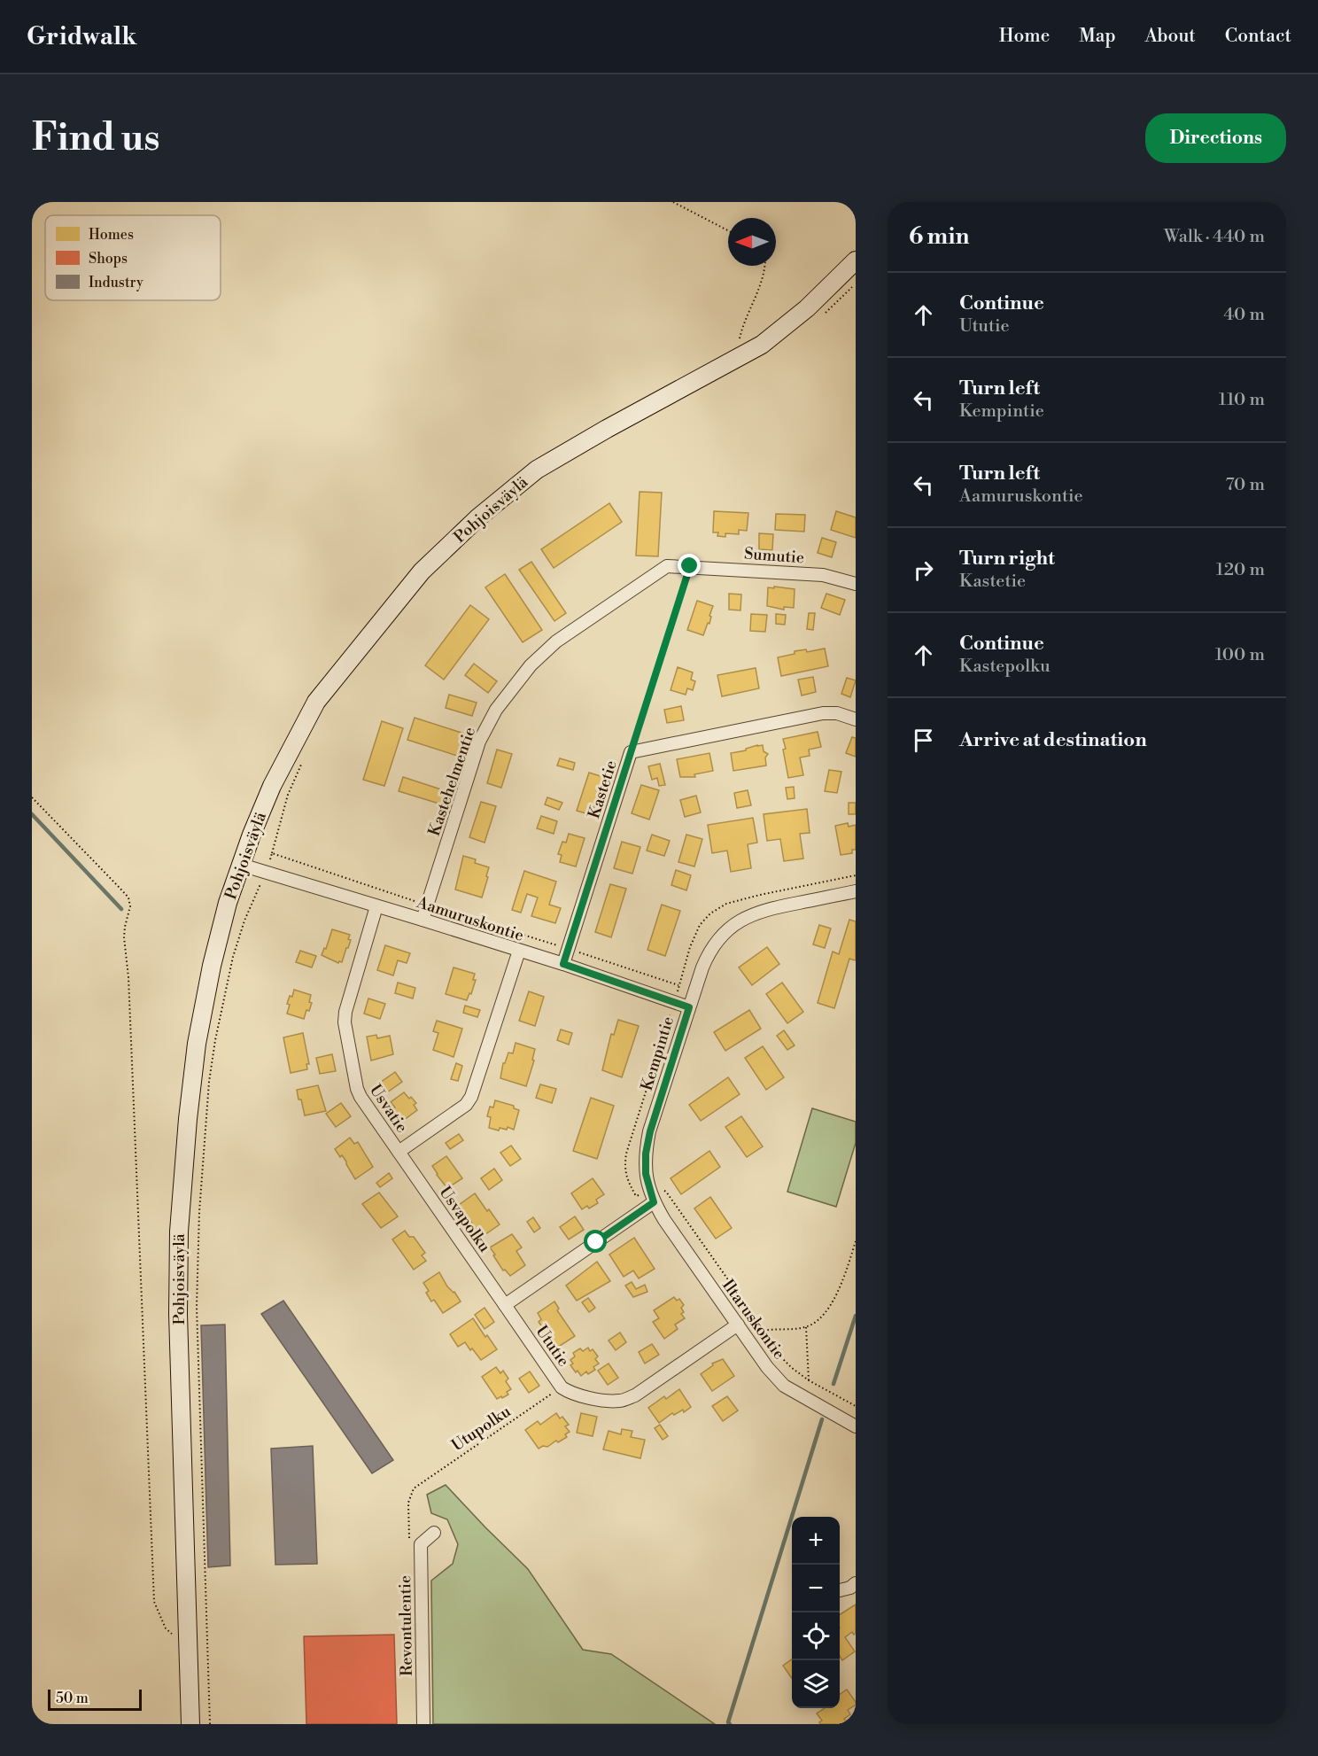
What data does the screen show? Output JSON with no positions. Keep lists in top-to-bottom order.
{
  "streets": {
    "main road": ["Pohjoisväylä"],
    "street": [
      "Sumutie",
      "Kastehelmentie",
      "Kastetie",
      "Aamuruskontie",
      "Kempintie",
      "Usvatie",
      "Usvapolku",
      "Iltaruskontie",
      "Ututie",
      "Revontulentie"
    ],
    "path": ["Utupolku"]
  },
  "crossings": [
    ["Pohjoisväylä", "Aamuruskontie"],
    ["Sumutie", "Kastehelmentie"],
    ["Kastehelmentie", "Aamuruskontie"],
    ["Kastetie", "Aamuruskontie"],
    ["Aamuruskontie", "Kempintie"],
    ["Aamuruskontie", "Usvatie"],
    ["Kempintie", "Iltaruskontie"],
    ["Usvatie", "Usvapolku"],
    ["Usvapolku", "Ututie"],
    ["Iltaruskontie", "Ututie"],
    ["Ututie", "Utupolku"]
  ],
  "legend": ["Homes", "Shops", "Industry"],
  "scale_bar": "50 m",
  "north": "left",
  "page": {
    "header": "Gridwalk",
    "nav": [
      "Home",
      "Map",
      "About",
      "Contact"
    ],
    "buttons": "Directions",
    "title": "Find us",
    "heading": ["6 min", "Walk · 440 m"],
    "list": [
      ["Continue", "Ututie", "40 m"],
      ["Turn left", "Kempintie", "110 m"],
      ["Turn left", "Aamuruskontie", "70 m"],
      ["Turn right", "Kastetie", "120 m"],
      ["Continue", "Kastepolku", "100 m"],
      "Arrive at destination"
    ],
    "map_buttons": ["+", "−"],
    "scale": "50 m"
  }
}
